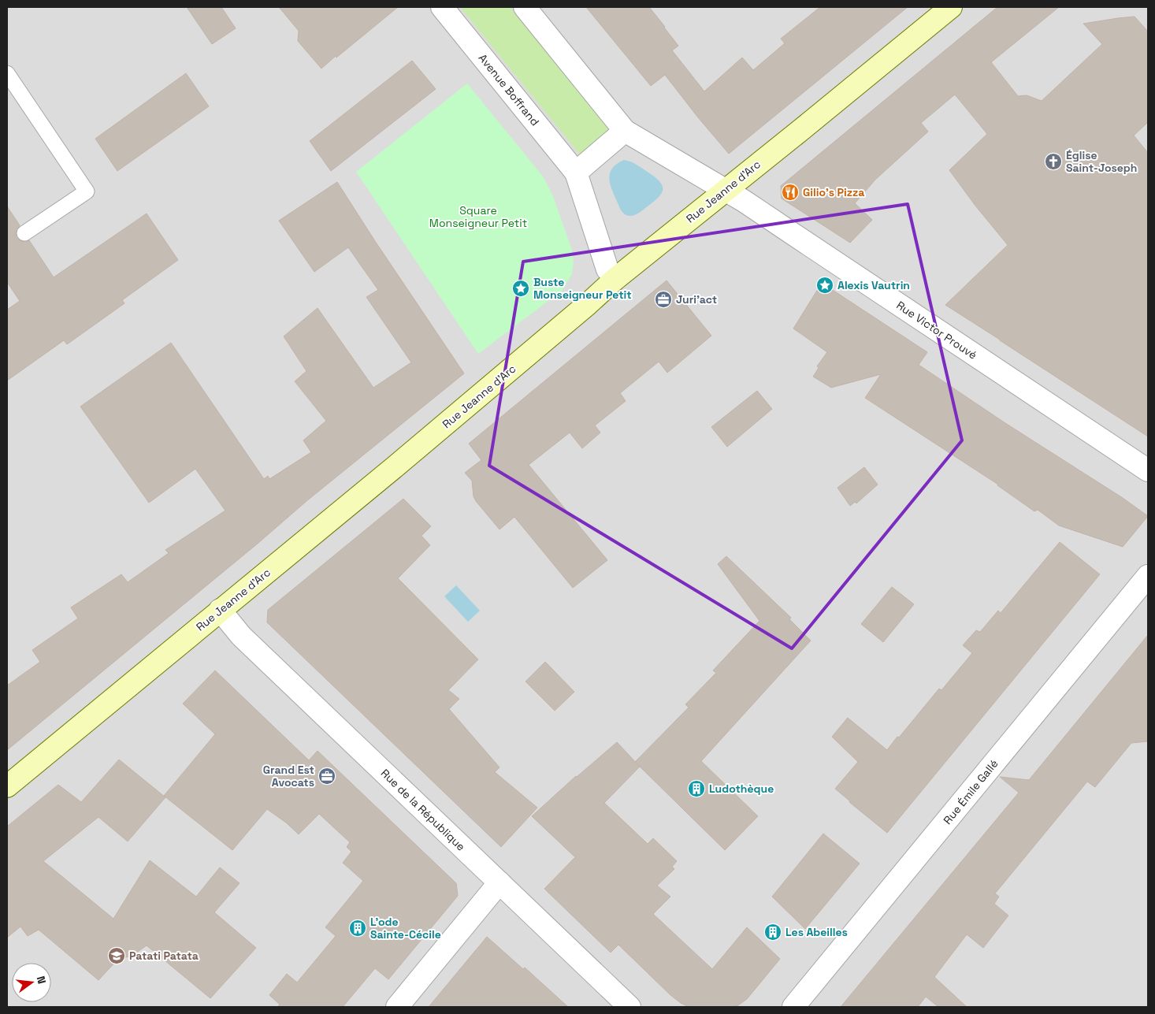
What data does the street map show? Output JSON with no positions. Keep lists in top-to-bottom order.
{
  "streets": {
    "main road": ["Rue Jeanne d'Arc"],
    "street": [
      "Avenue Boffrand",
      "Rue Victor Prouvé",
      "Rue Émile Gallé",
      "Rue de la République"
    ]
  },
  "crossings": [
    ["Avenue Boffrand", "Rue Jeanne d'Arc"],
    ["Rue Jeanne d'Arc", "Rue Victor Prouvé"],
    ["Rue Jeanne d'Arc", "Rue de la République"]
  ],
  "parks": ["Square Monseigneur Petit"],
  "places": {
    "church": ["Église Saint-Joseph"],
    "restaurant": ["Gilio's Pizza"],
    "place": ["Alexis Vautrin", "Buste Monseigneur Petit"],
    "office": ["Juri'act", "Grand Est Avocats"],
    "building": ["Ludothèque", "L'ode Sainte-Cécile", "Les Abeilles"],
    "school or university": ["Patati Patata"]
  },
  "north": "right"
}
